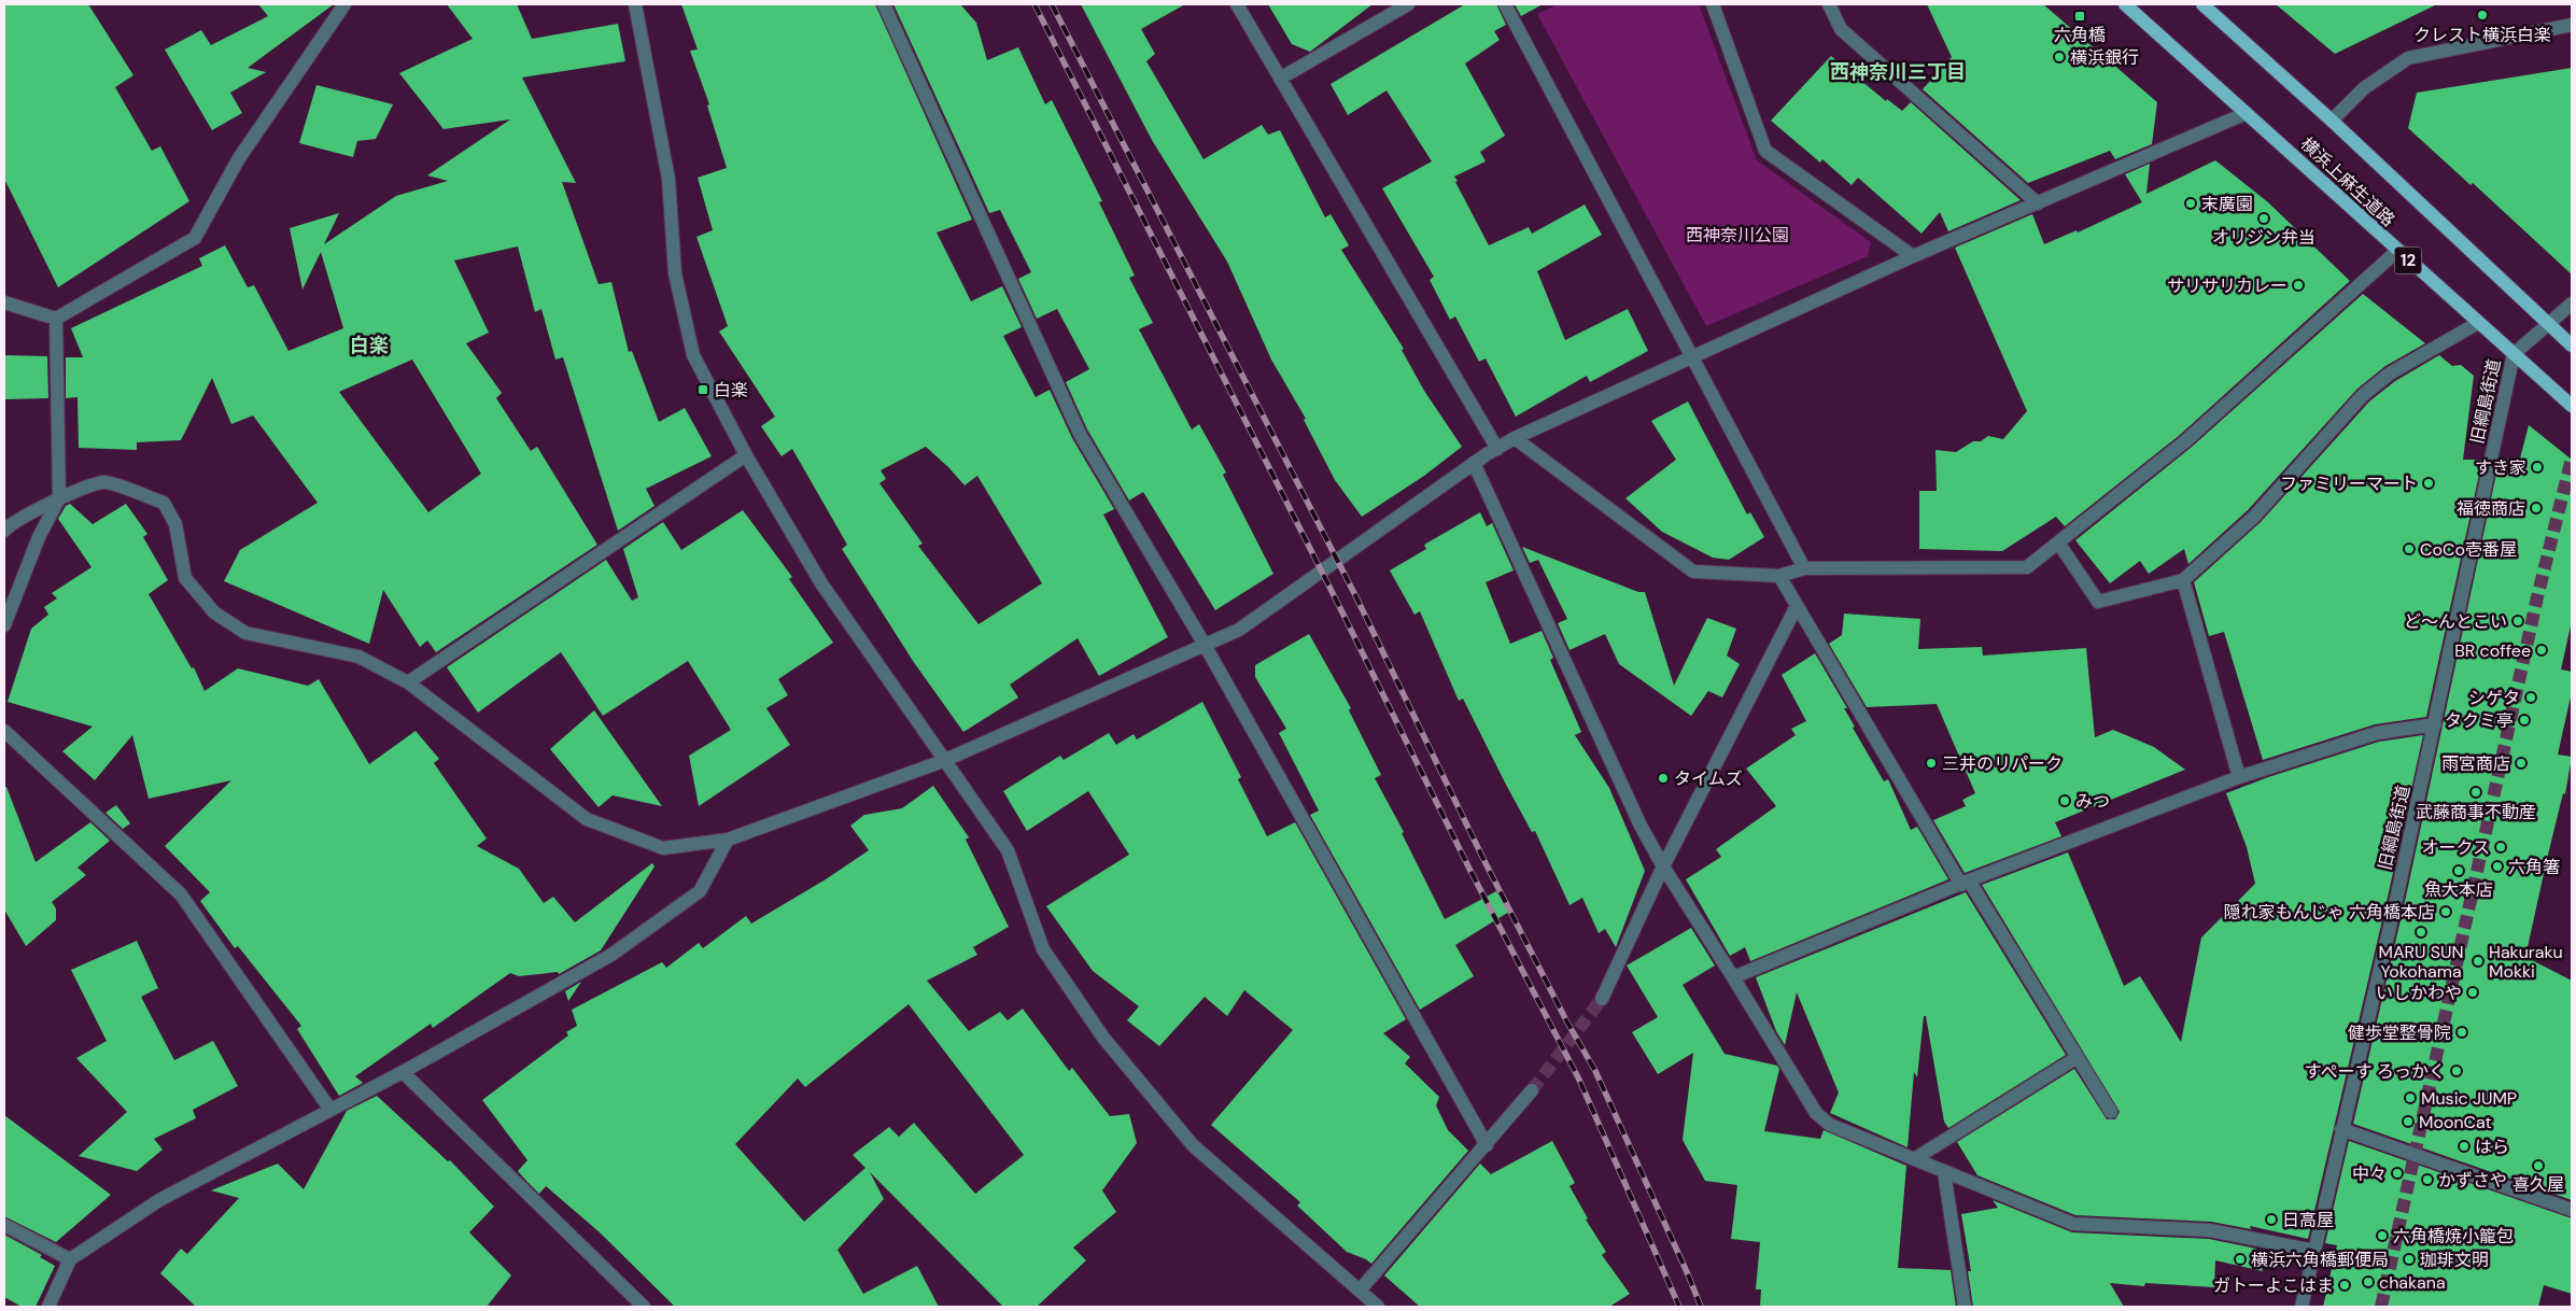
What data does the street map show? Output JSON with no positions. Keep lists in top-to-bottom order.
{
  "streets": {
    "main road": ["横浜上麻生道路", "12"],
    "street": ["旧綱島街道"]
  },
  "crossings": [
    ["横浜上麻生道路", "旧綱島街道"]
  ],
  "districts": ["西神奈川三丁目", "白楽"],
  "parks": ["西神奈川公園"],
  "places": {
    "other": [
      "クレスト横浜白楽",
      "横浜銀行",
      "末廣園",
      "オリジン弁当",
      "サリサリカレー",
      "すき家",
      "ファミリーマート",
      "福徳商店",
      "CoCo壱番屋",
      "ど〜んとこい",
      "BR coffee",
      "シゲタ",
      "タクミ亭",
      "三井のリパーク",
      "雨宮商店",
      "タイムズ",
      "武藤商事不動産",
      "みつ",
      "オークス",
      "六角箸",
      "魚大本店",
      "隠れ家もんじゃ 六角橋本店",
      "MARU SUN Yokohama",
      "Hakuraku Mokki",
      "いしかわや",
      "健歩堂整骨院",
      "すぺーす ろっかく",
      "Music JUMP",
      "MoonCat",
      "はら",
      "喜久屋",
      "中々",
      "かずさや",
      "日高屋",
      "六角橋焼小籠包",
      "横浜六角橋郵便局",
      "珈琲文明",
      "chakana",
      "ガトーよこはま"
    ],
    "transit": ["六角橋", "白楽"]
  }
}
